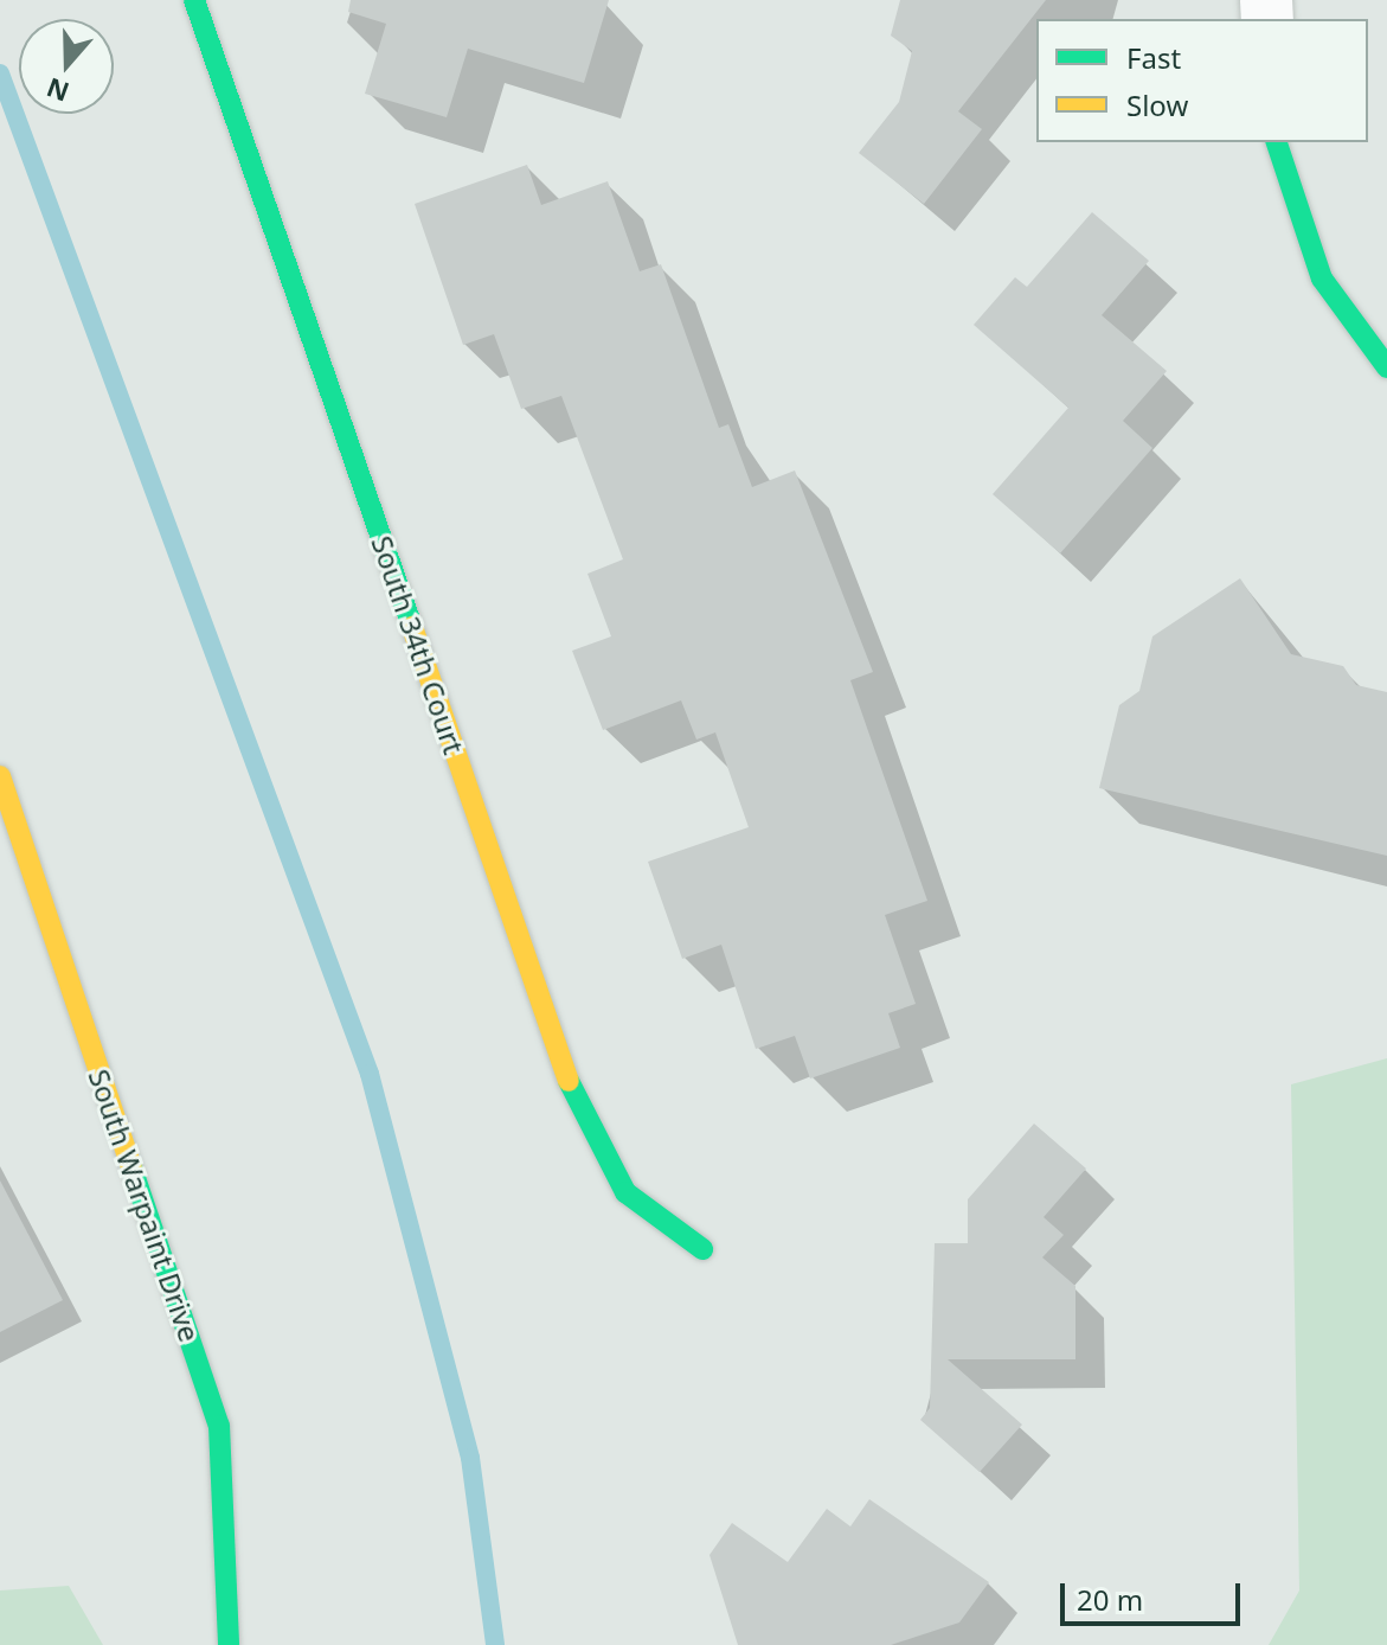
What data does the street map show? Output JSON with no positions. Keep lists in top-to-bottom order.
{
  "streets": {
    "street": ["South 34th Court", "South Warpaint Drive"]
  },
  "legend": ["Fast", "Slow"],
  "scale_bar": "20 m",
  "north": "bottom"
}
